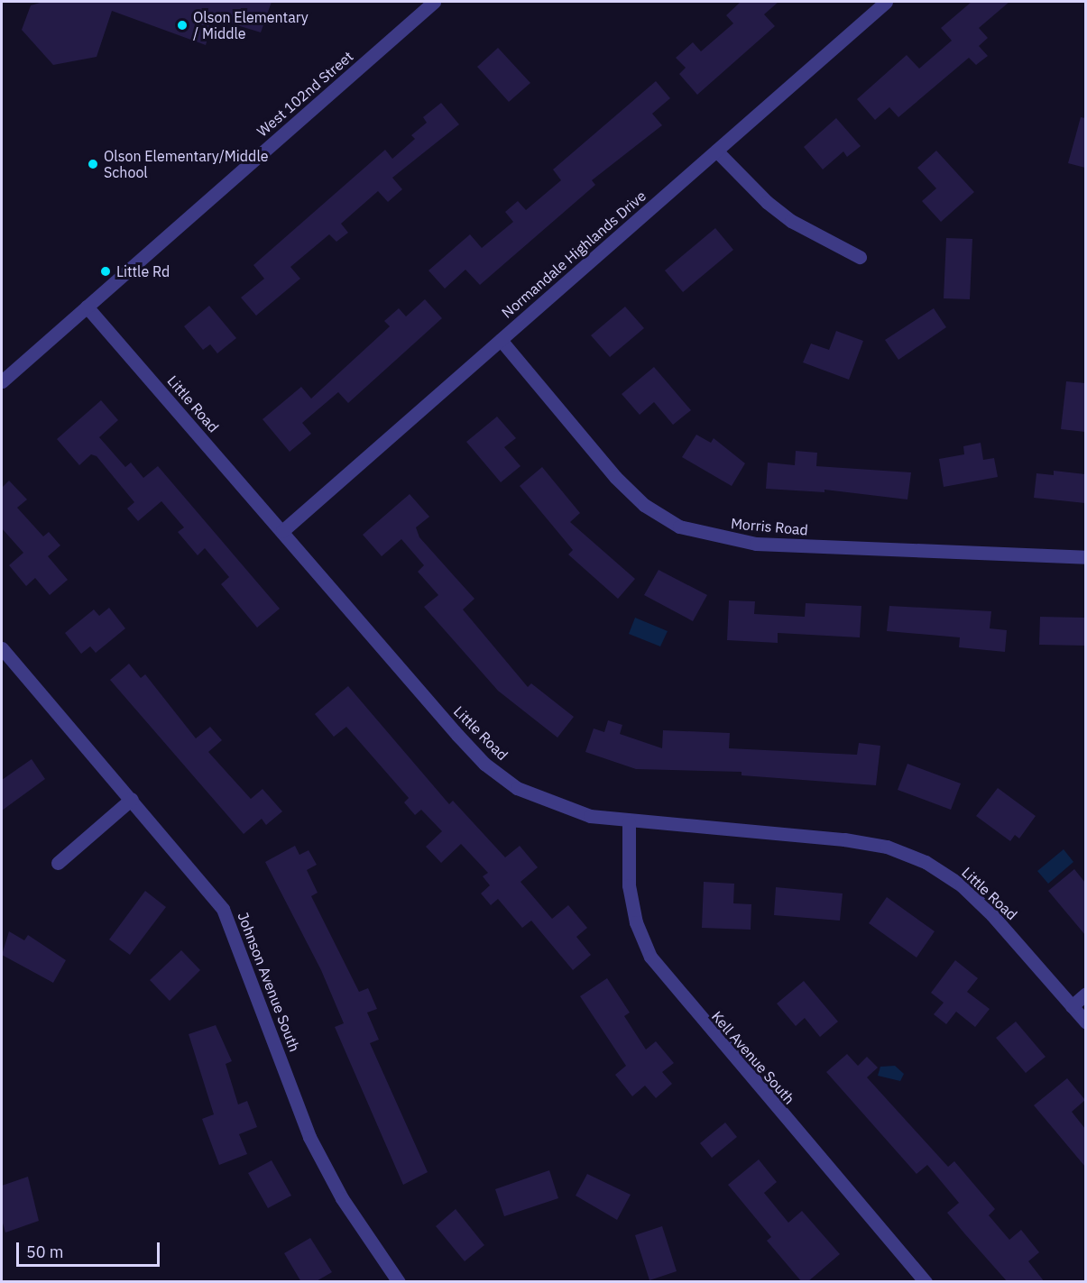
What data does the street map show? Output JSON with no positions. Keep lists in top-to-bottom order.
{
  "streets": {
    "street": [
      "West 102nd Street",
      "Normandale Highlands Drive",
      "Little Road",
      "Morris Road",
      "Johnson Avenue South",
      "Kell Avenue South"
    ]
  },
  "crossings": [
    ["West 102nd Street", "Little Road"],
    ["Normandale Highlands Drive", "Little Road"],
    ["Normandale Highlands Drive", "Morris Road"],
    ["Little Road", "Kell Avenue South"]
  ],
  "places": ["Olson Elementary / Middle", "Olson Elementary/Middle School", "Little Rd"],
  "scale_bar": "50 m"
}
